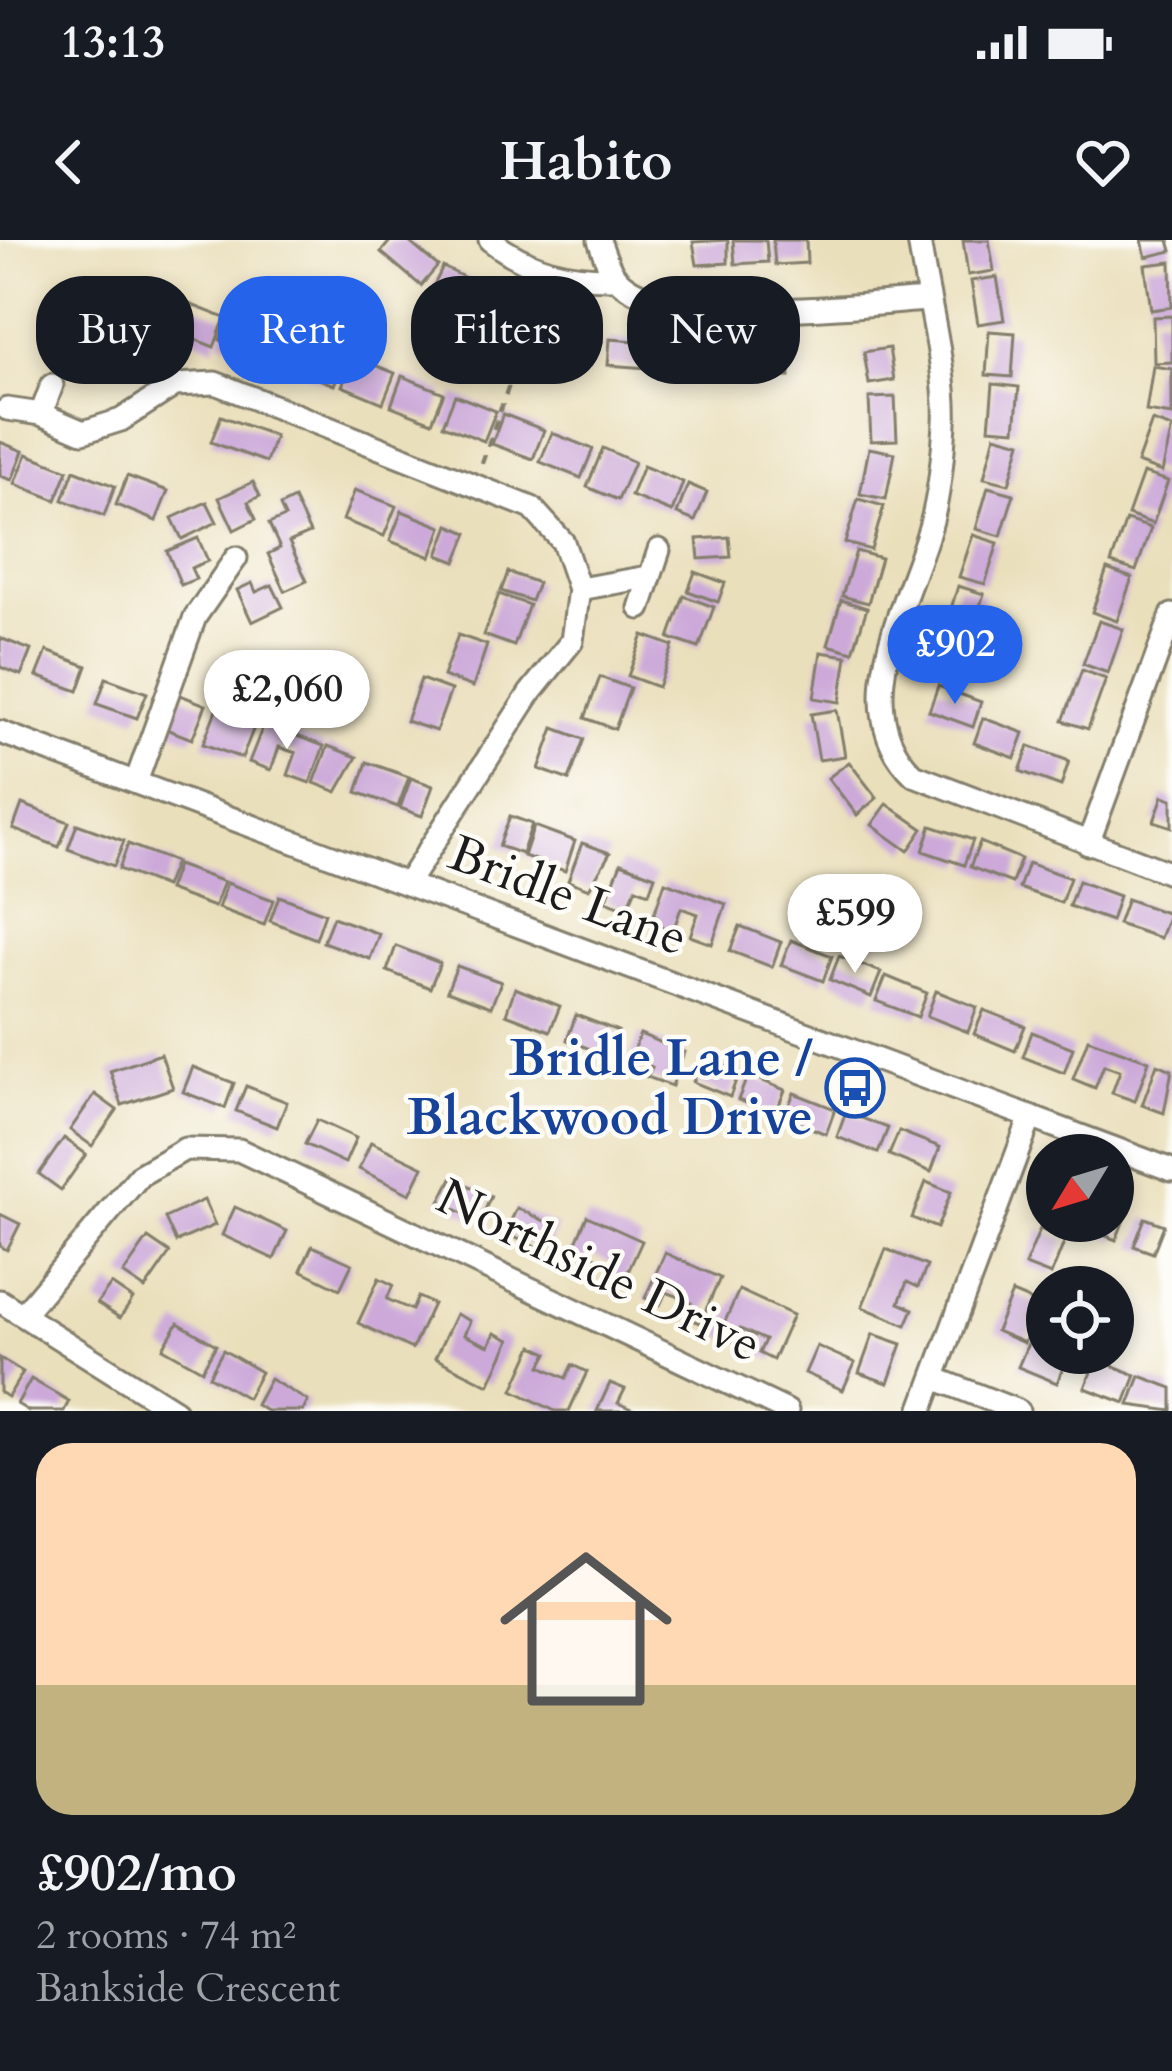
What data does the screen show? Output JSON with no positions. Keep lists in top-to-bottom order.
{
  "streets": {
    "street": ["Bridle Lane", "Northside Drive"]
  },
  "places": {
    "bus stop": ["Bridle Lane / Blackwood Drive"]
  },
  "north": "bottom left",
  "page": {
    "status": "13:13",
    "header": "Habito",
    "chip": [
      "Buy",
      "Rent",
      "Filters",
      "New"
    ],
    "price": ["£902", "£2,060", "£599"],
    "list": [
      {
        "name": "£902/mo",
        "note": "2 rooms · 74 m² · Bankside Crescent"
      }
    ]
  }
}
